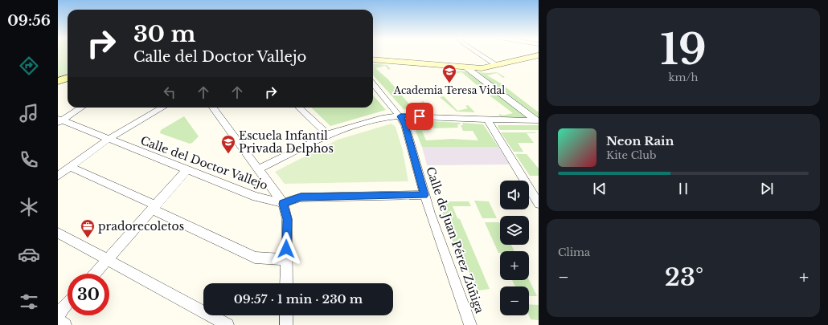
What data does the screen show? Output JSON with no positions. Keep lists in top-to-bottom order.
{
  "streets": {
    "street": ["Calle del Doctor Vallejo", "Calle de Juan Pérez Zúñiga"]
  },
  "places": {
    "school or university": ["Academia Teresa Vidal", "Escuela Infantil Privada Delphos"],
    "office": ["pradorecoletos"]
  },
  "page": {
    "tabs": "09:56",
    "tile": [
      ["19", "km/h"],
      "Clima"
    ],
    "turn": ["30 m", "Calle del Doctor Vallejo"],
    "song": ["Neon Rain", "Kite Club"],
    "map_buttons": ["+", "−"],
    "heat": ["−", "23°", "+"],
    "limit": "30",
    "trip": "09:57 · 1 min · 230 m"
  }
}
